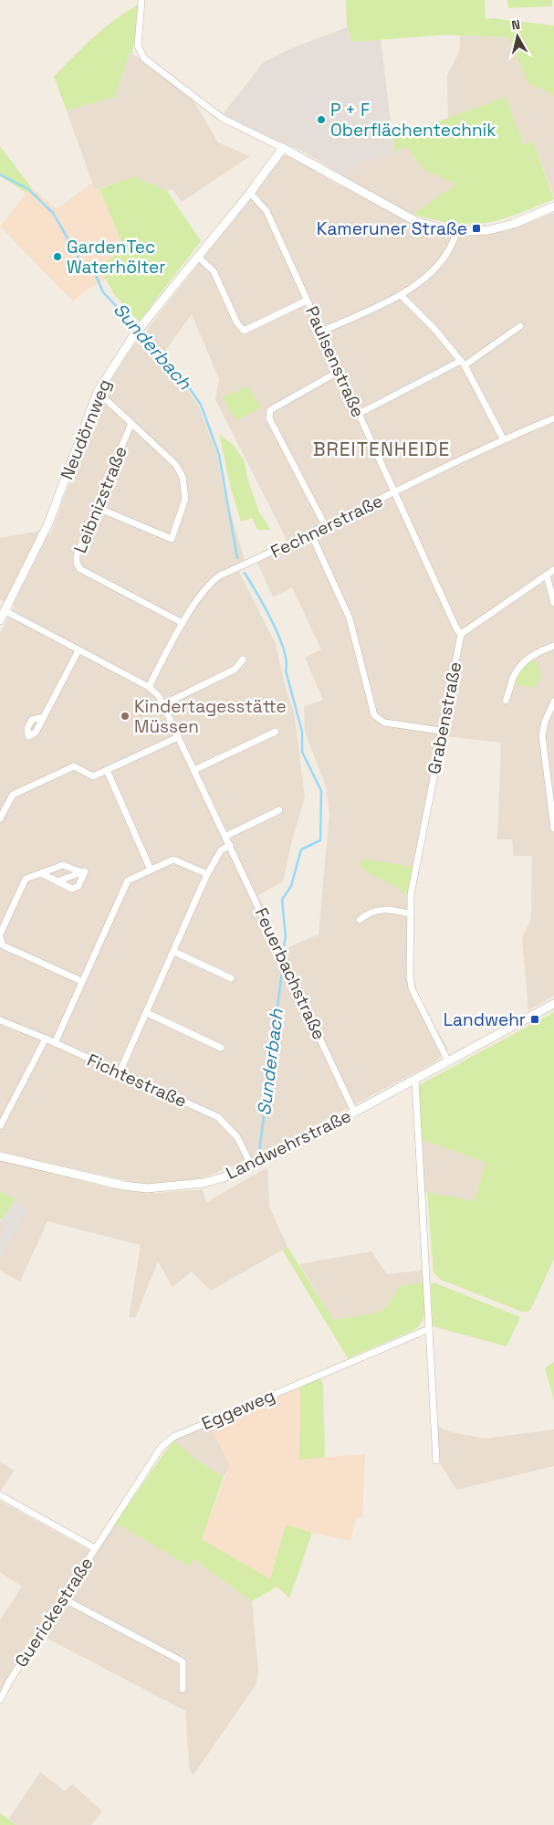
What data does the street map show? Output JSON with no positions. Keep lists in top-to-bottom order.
{
  "streets": {
    "street": [
      "Paulsenstraße",
      "Neudörnweg",
      "Leibnizstraße",
      "Fechnerstraße",
      "Grabenstraße",
      "Feuerbachstraße",
      "Fichtestraße",
      "Landwehrstraße",
      "Eggeweg",
      "Guerickestraße"
    ]
  },
  "crossings": [
    ["Paulsenstraße", "Neudörnweg"],
    ["Paulsenstraße", "Fechnerstraße"],
    ["Paulsenstraße", "Grabenstraße"],
    ["Neudörnweg", "Feuerbachstraße"],
    ["Leibnizstraße", "Fechnerstraße"],
    ["Fechnerstraße", "Feuerbachstraße"],
    ["Grabenstraße", "Landwehrstraße"],
    ["Feuerbachstraße", "Landwehrstraße"],
    ["Fichtestraße", "Landwehrstraße"],
    ["Eggeweg", "Guerickestraße"]
  ],
  "districts": ["BREITENHEIDE"],
  "water": ["Sunderbach"],
  "places": {
    "other": ["P + F Oberflächentechnik", "GardenTec Waterhölter", "Kindertagesstätte Müssen"],
    "transit": ["Kameruner Straße", "Landwehr"]
  },
  "north": "top"
}
